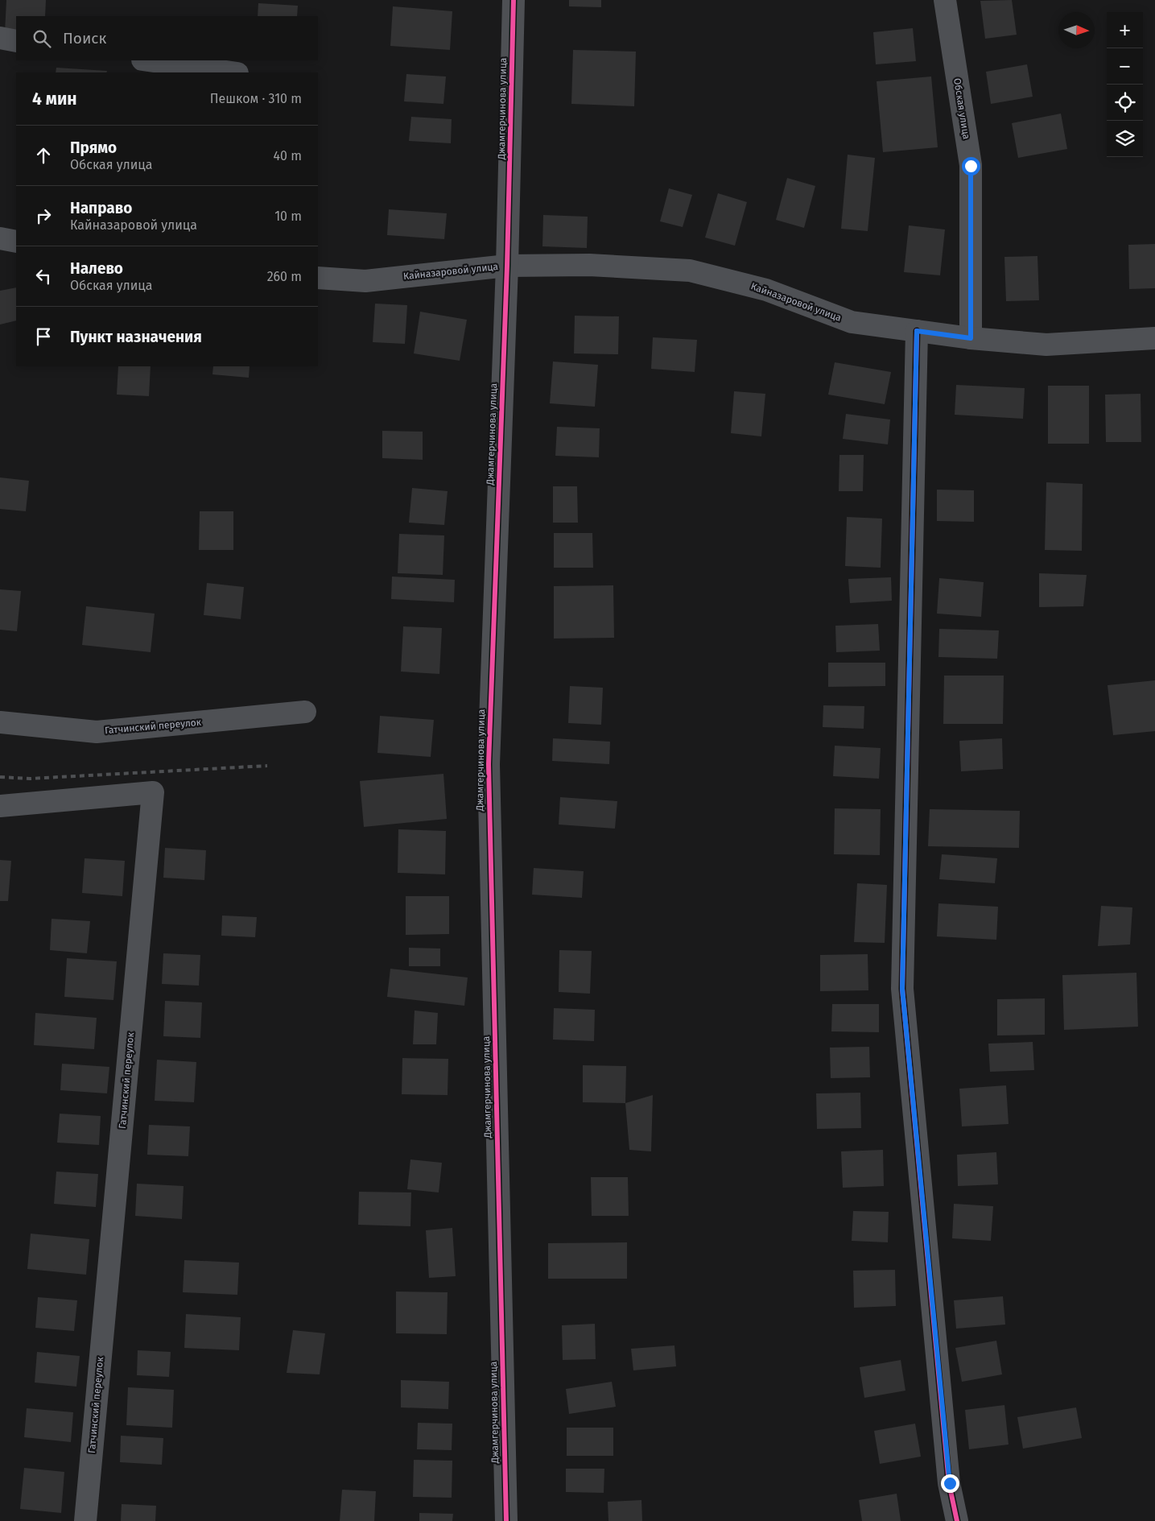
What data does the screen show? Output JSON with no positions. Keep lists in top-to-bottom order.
{
  "streets": {
    "street": [
      "Джамгерчинова улица",
      "Обская улица",
      "Кайназаровой улица",
      "Гатчинский переулок"
    ]
  },
  "crossings": [
    ["Джамгерчинова улица", "Кайназаровой улица"],
    ["Обская улица", "Кайназаровой улица"]
  ],
  "north": "right",
  "page": {
    "map_buttons": ["+", "−"],
    "search": "Поиск",
    "heading": ["4 мин", "Пешком · 310 m"],
    "list": [
      ["Прямо", "Обская улица", "40 m"],
      ["Направо", "Кайназаровой улица", "10 m"],
      ["Налево", "Обская улица", "260 m"],
      "Пункт назначения"
    ]
  }
}
